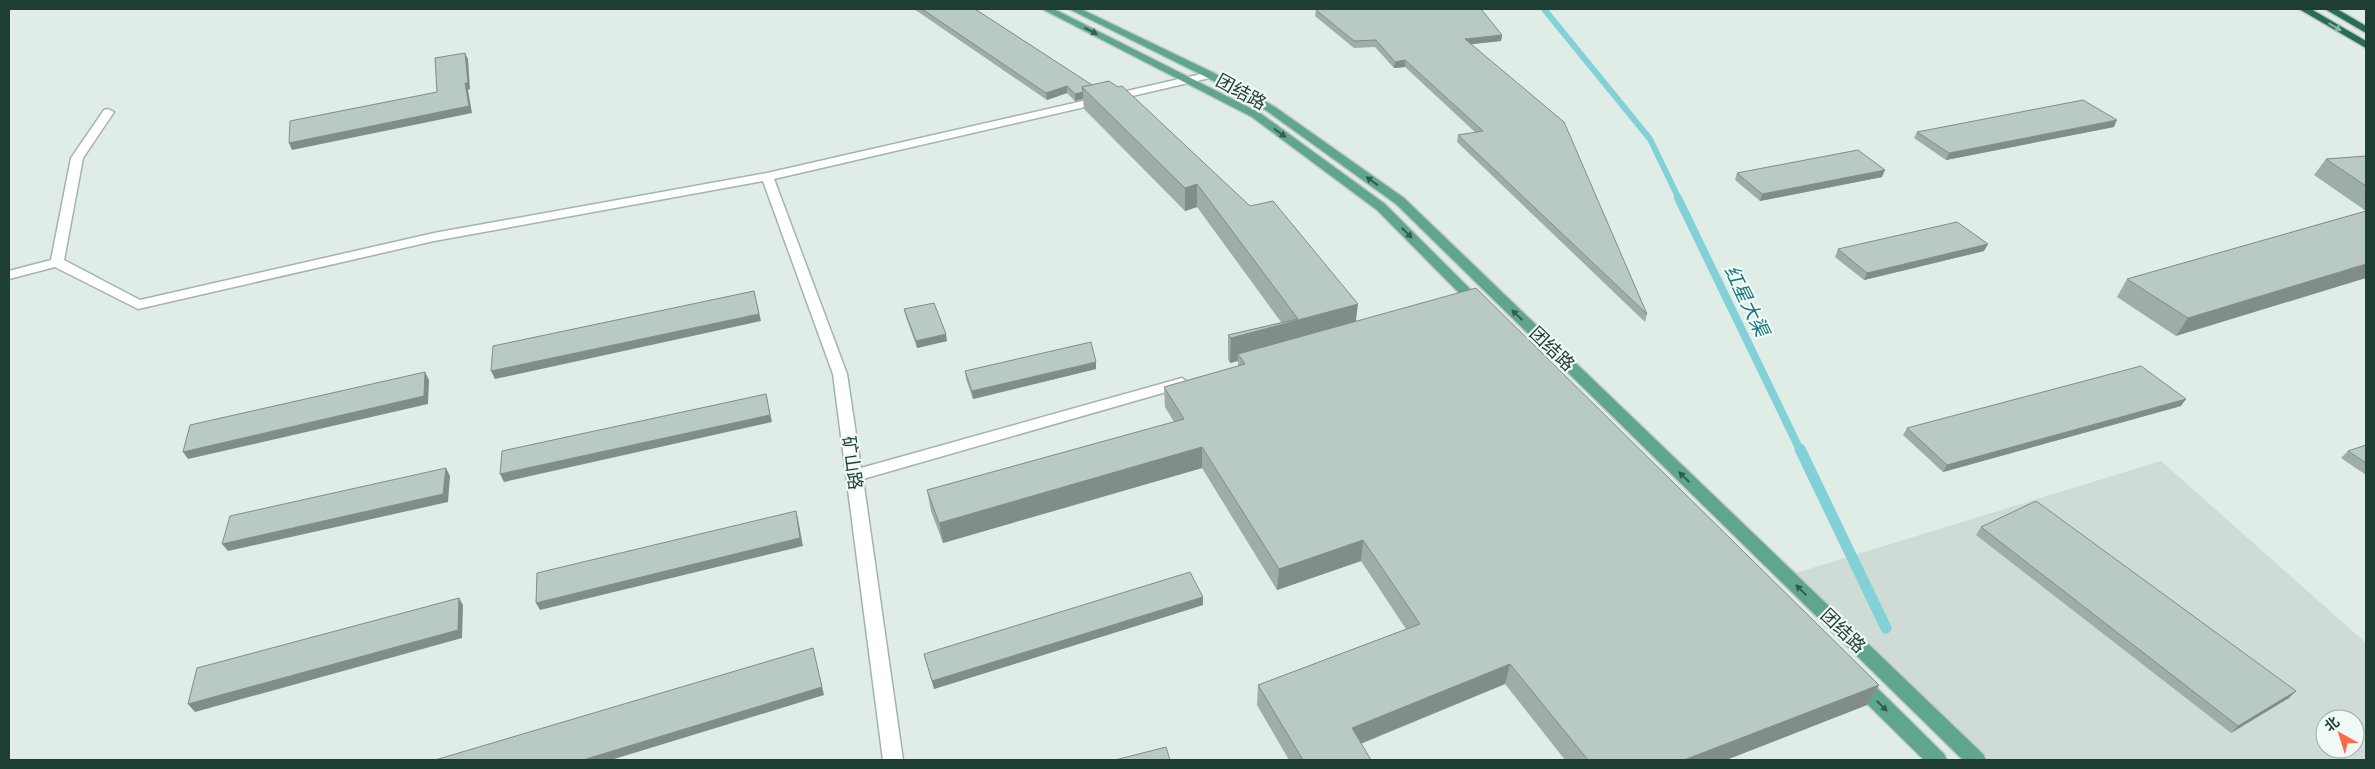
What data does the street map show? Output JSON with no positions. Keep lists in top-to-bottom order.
{
  "streets": {
    "main road": ["团结路"],
    "street": ["矿山路"]
  },
  "water": ["红星大渠"],
  "north": "top left"
}
